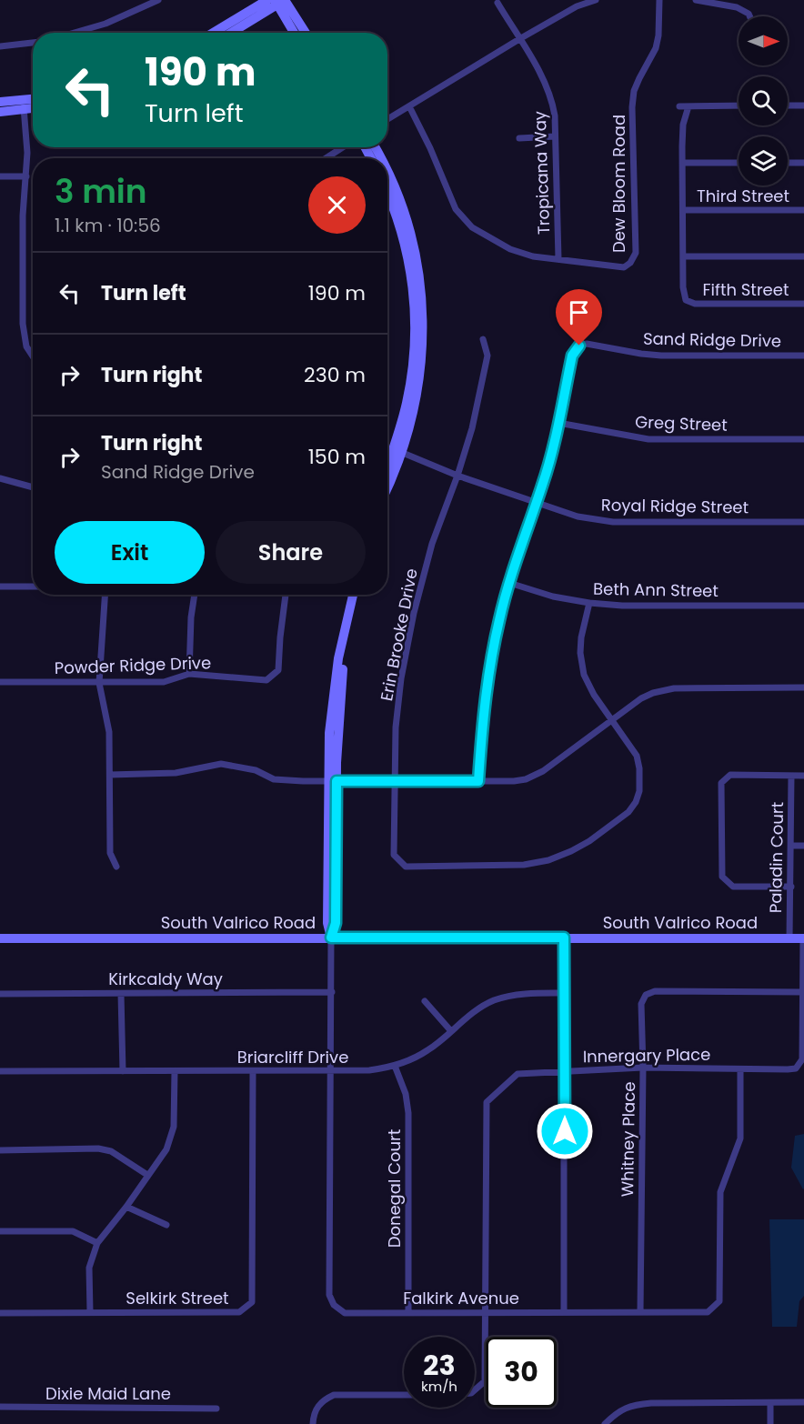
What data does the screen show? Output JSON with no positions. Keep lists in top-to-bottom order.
{
  "streets": {
    "street": [
      "Tropicana Way",
      "Dew Bloom Road",
      "Third Street",
      "Fifth Street",
      "Sand Ridge Drive",
      "Greg Street",
      "Royal Ridge Street",
      "Beth Ann Street",
      "Erin Brooke Drive",
      "Powder Ridge Drive",
      "Paladin Court",
      "South Valrico Road",
      "Kirkcaldy Way",
      "Innergary Place",
      "Briarcliff Drive",
      "Whitney Place",
      "Donegal Court",
      "Selkirk Street",
      "Falkirk Avenue",
      "Dixie Maid Lane"
    ]
  },
  "crossings": [
    ["Tropicana Way", "Dew Bloom Road"],
    ["Sand Ridge Drive", "Greg Street"],
    ["Sand Ridge Drive", "Royal Ridge Street"],
    ["Sand Ridge Drive", "Beth Ann Street"],
    ["Royal Ridge Street", "Erin Brooke Drive"],
    ["Beth Ann Street", "Erin Brooke Drive"],
    ["Paladin Court", "South Valrico Road"],
    ["South Valrico Road", "Innergary Place"],
    ["South Valrico Road", "Falkirk Avenue"],
    ["Kirkcaldy Way", "Falkirk Avenue"],
    ["Innergary Place", "Whitney Place"],
    ["Innergary Place", "Falkirk Avenue"],
    ["Briarcliff Drive", "Donegal Court"],
    ["Briarcliff Drive", "Selkirk Street"],
    ["Briarcliff Drive", "Falkirk Avenue"],
    ["Whitney Place", "Falkirk Avenue"],
    ["Donegal Court", "Falkirk Avenue"]
  ],
  "north": "right",
  "page": {
    "turn": ["190 m", "Turn left"],
    "heading": ["3 min", "1.1 km · 10:56"],
    "list": [
      {
        "name": "Turn left",
        "value": "190 m"
      },
      {
        "name": "Turn right",
        "value": "230 m"
      },
      {
        "name": "Turn right",
        "note": "Sand Ridge Drive",
        "value": "150 m"
      }
    ],
    "buttons": ["Exit", "Share"],
    "speed": "23 km/h",
    "limit": "30"
  }
}
